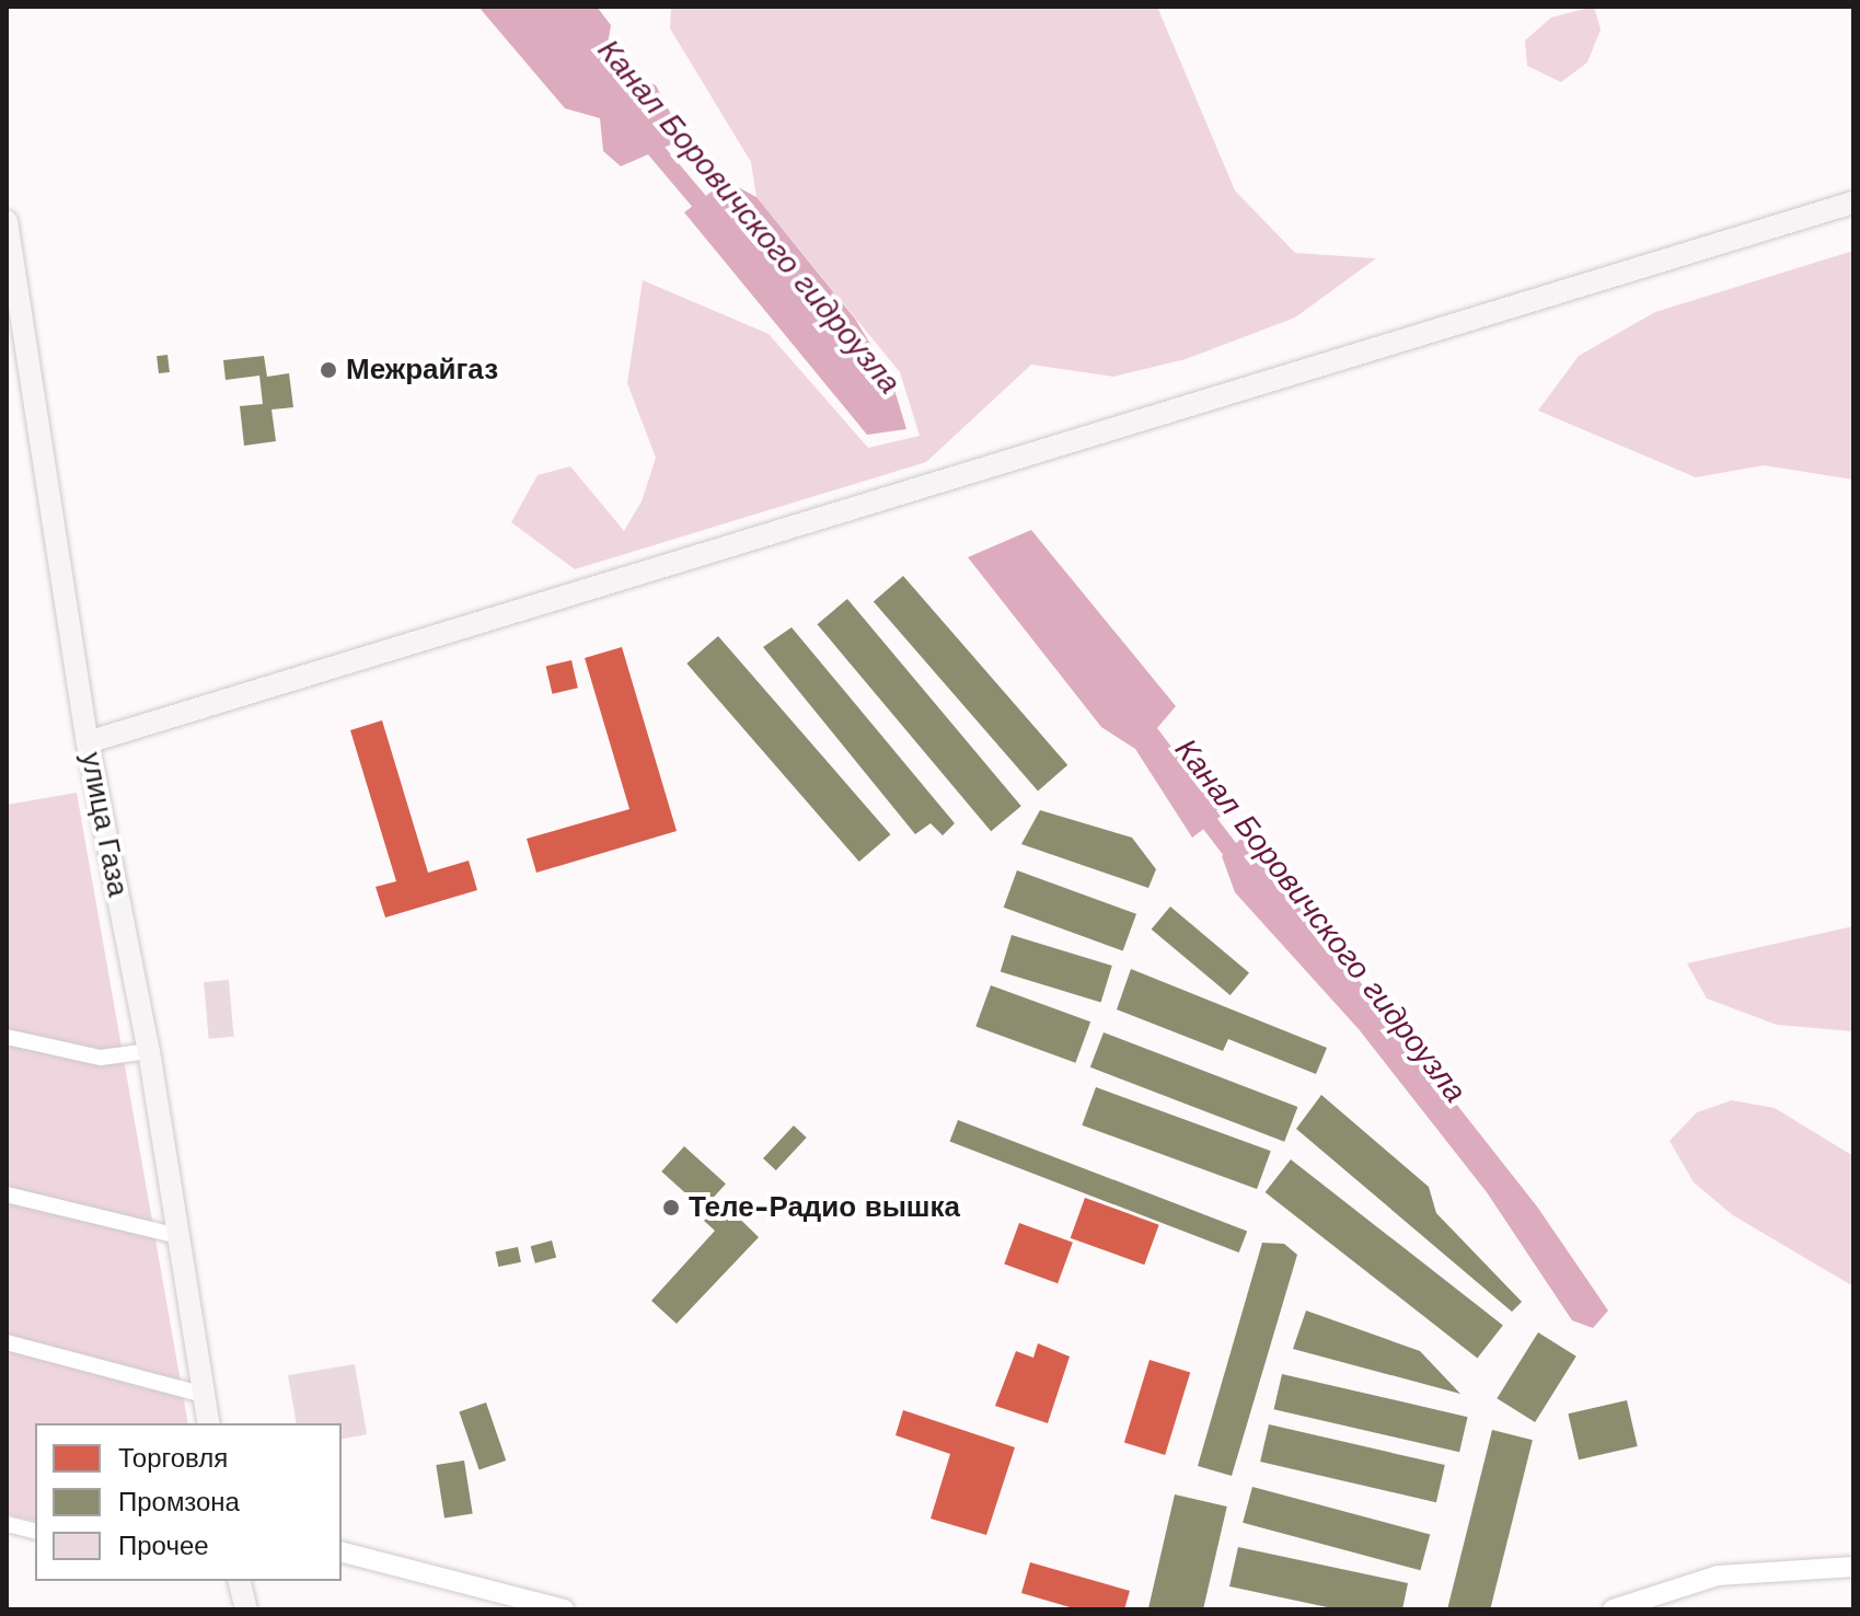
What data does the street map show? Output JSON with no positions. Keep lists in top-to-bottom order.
{
  "streets": {
    "main road": ["улица Газа"]
  },
  "water": ["Канал Боровичского гидроузла"],
  "places": ["Межрайгаз", "Теле-Радио вышка"],
  "legend": ["Торговля", "Промзона", "Прочее"]
}
